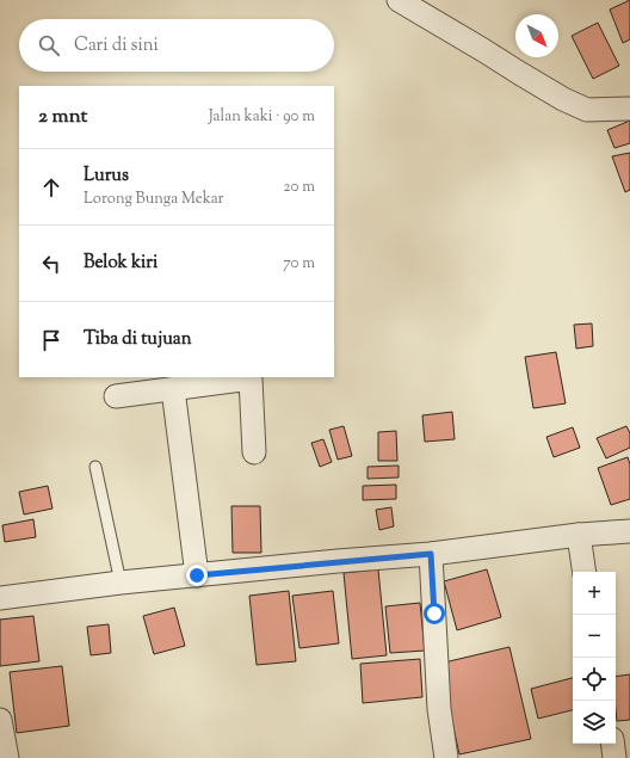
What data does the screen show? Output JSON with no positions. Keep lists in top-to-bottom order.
{
  "north": "bottom right",
  "page": {
    "search": "Cari di sini",
    "heading": ["2 mnt", "Jalan kaki · 90 m"],
    "list": [
      ["Lurus", "Lorong Bunga Mekar", "20 m"],
      ["Belok kiri", "70 m"],
      "Tiba di tujuan"
    ],
    "map_buttons": ["+", "−"]
  }
}
